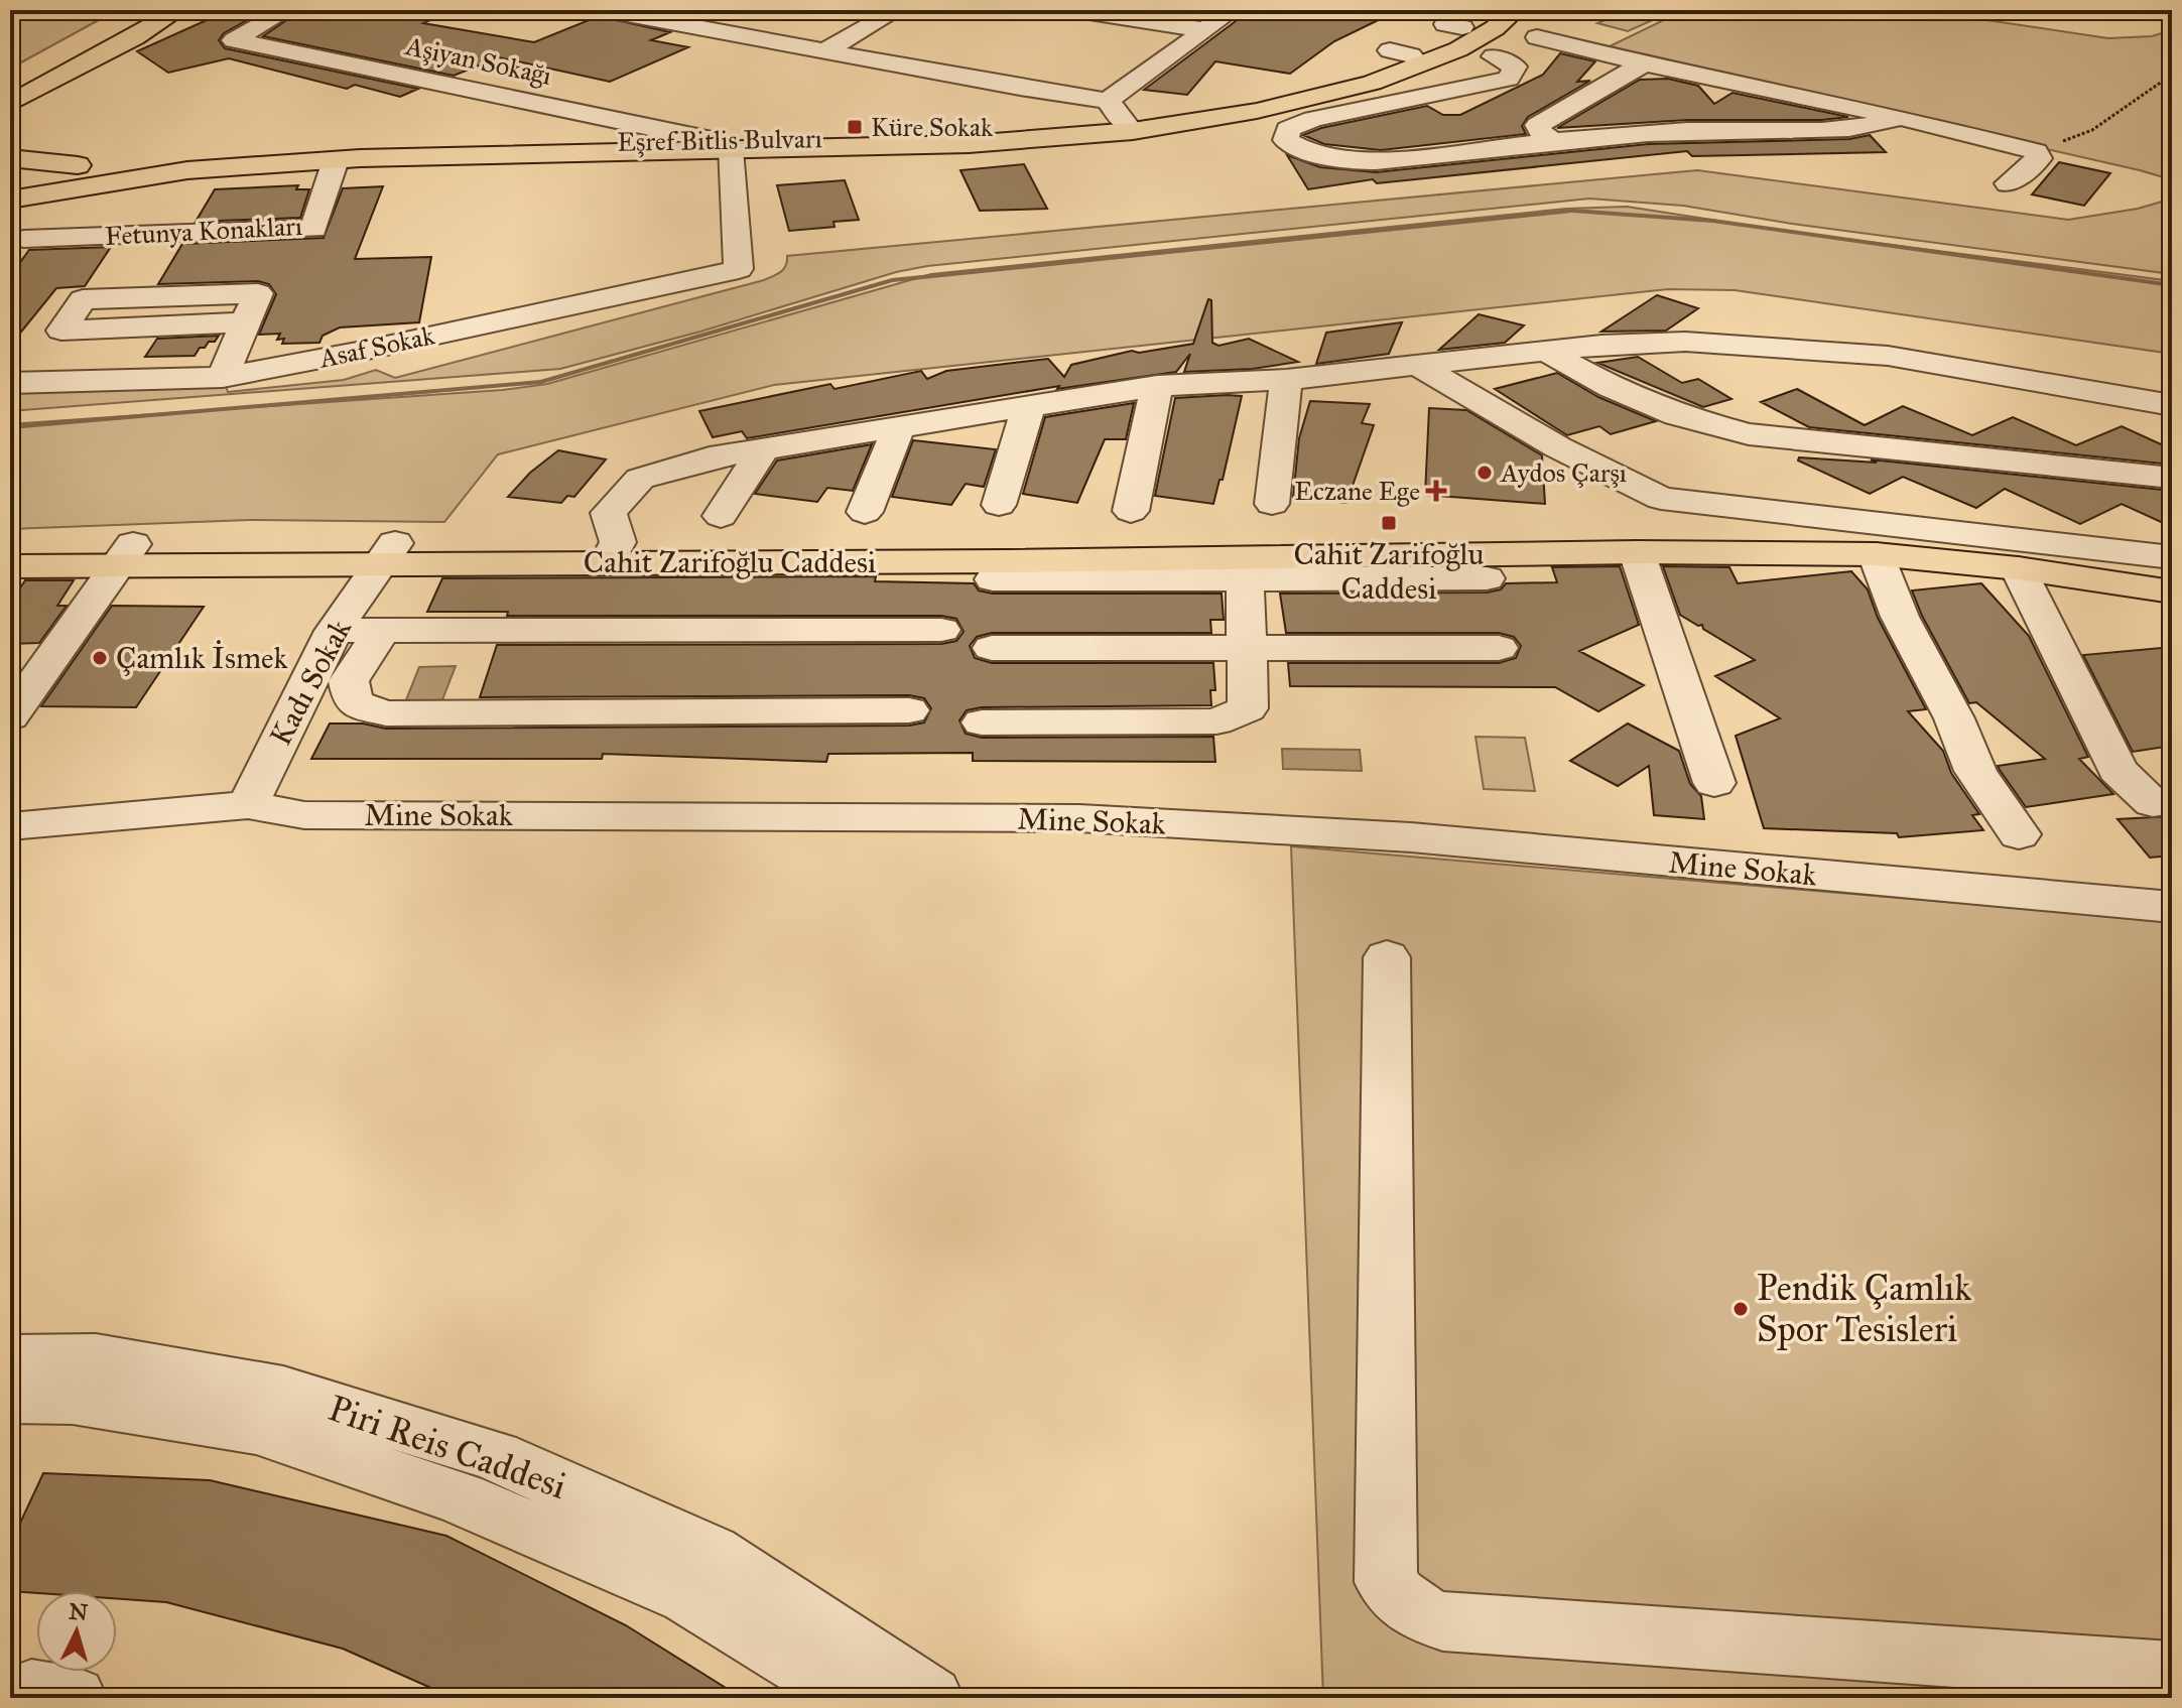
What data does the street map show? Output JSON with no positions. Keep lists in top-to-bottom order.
{
  "streets": {
    "main road": ["Eşref Bitlis Bulvarı", "Cahit Zarifoğlu Caddesi"],
    "street": [
      "Aşiyan Sokağı",
      "Fetunya Konakları",
      "Asaf Sokak",
      "Kadı Sokak",
      "Mine Sokak",
      "Piri Reis Caddesi"
    ]
  },
  "crossings": [
    ["Aşiyan Sokağı", "Eşref Bitlis Bulvarı"],
    ["Aşiyan Sokağı", "Asaf Sokak"],
    ["Eşref Bitlis Bulvarı", "Fetunya Konakları"],
    ["Eşref Bitlis Bulvarı", "Asaf Sokak"],
    ["Cahit Zarifoğlu Caddesi", "Kadı Sokak"],
    ["Kadı Sokak", "Mine Sokak"]
  ],
  "places": {
    "transit": ["Küre Sokak", "Cahit Zarifoğlu Caddesi"],
    "other": ["Aydos Çarşı", "Çamlık İsmek", "Pendik Çamlık Spor Tesisleri"],
    "health": ["Eczane Ege"]
  },
  "north": "top"
}
